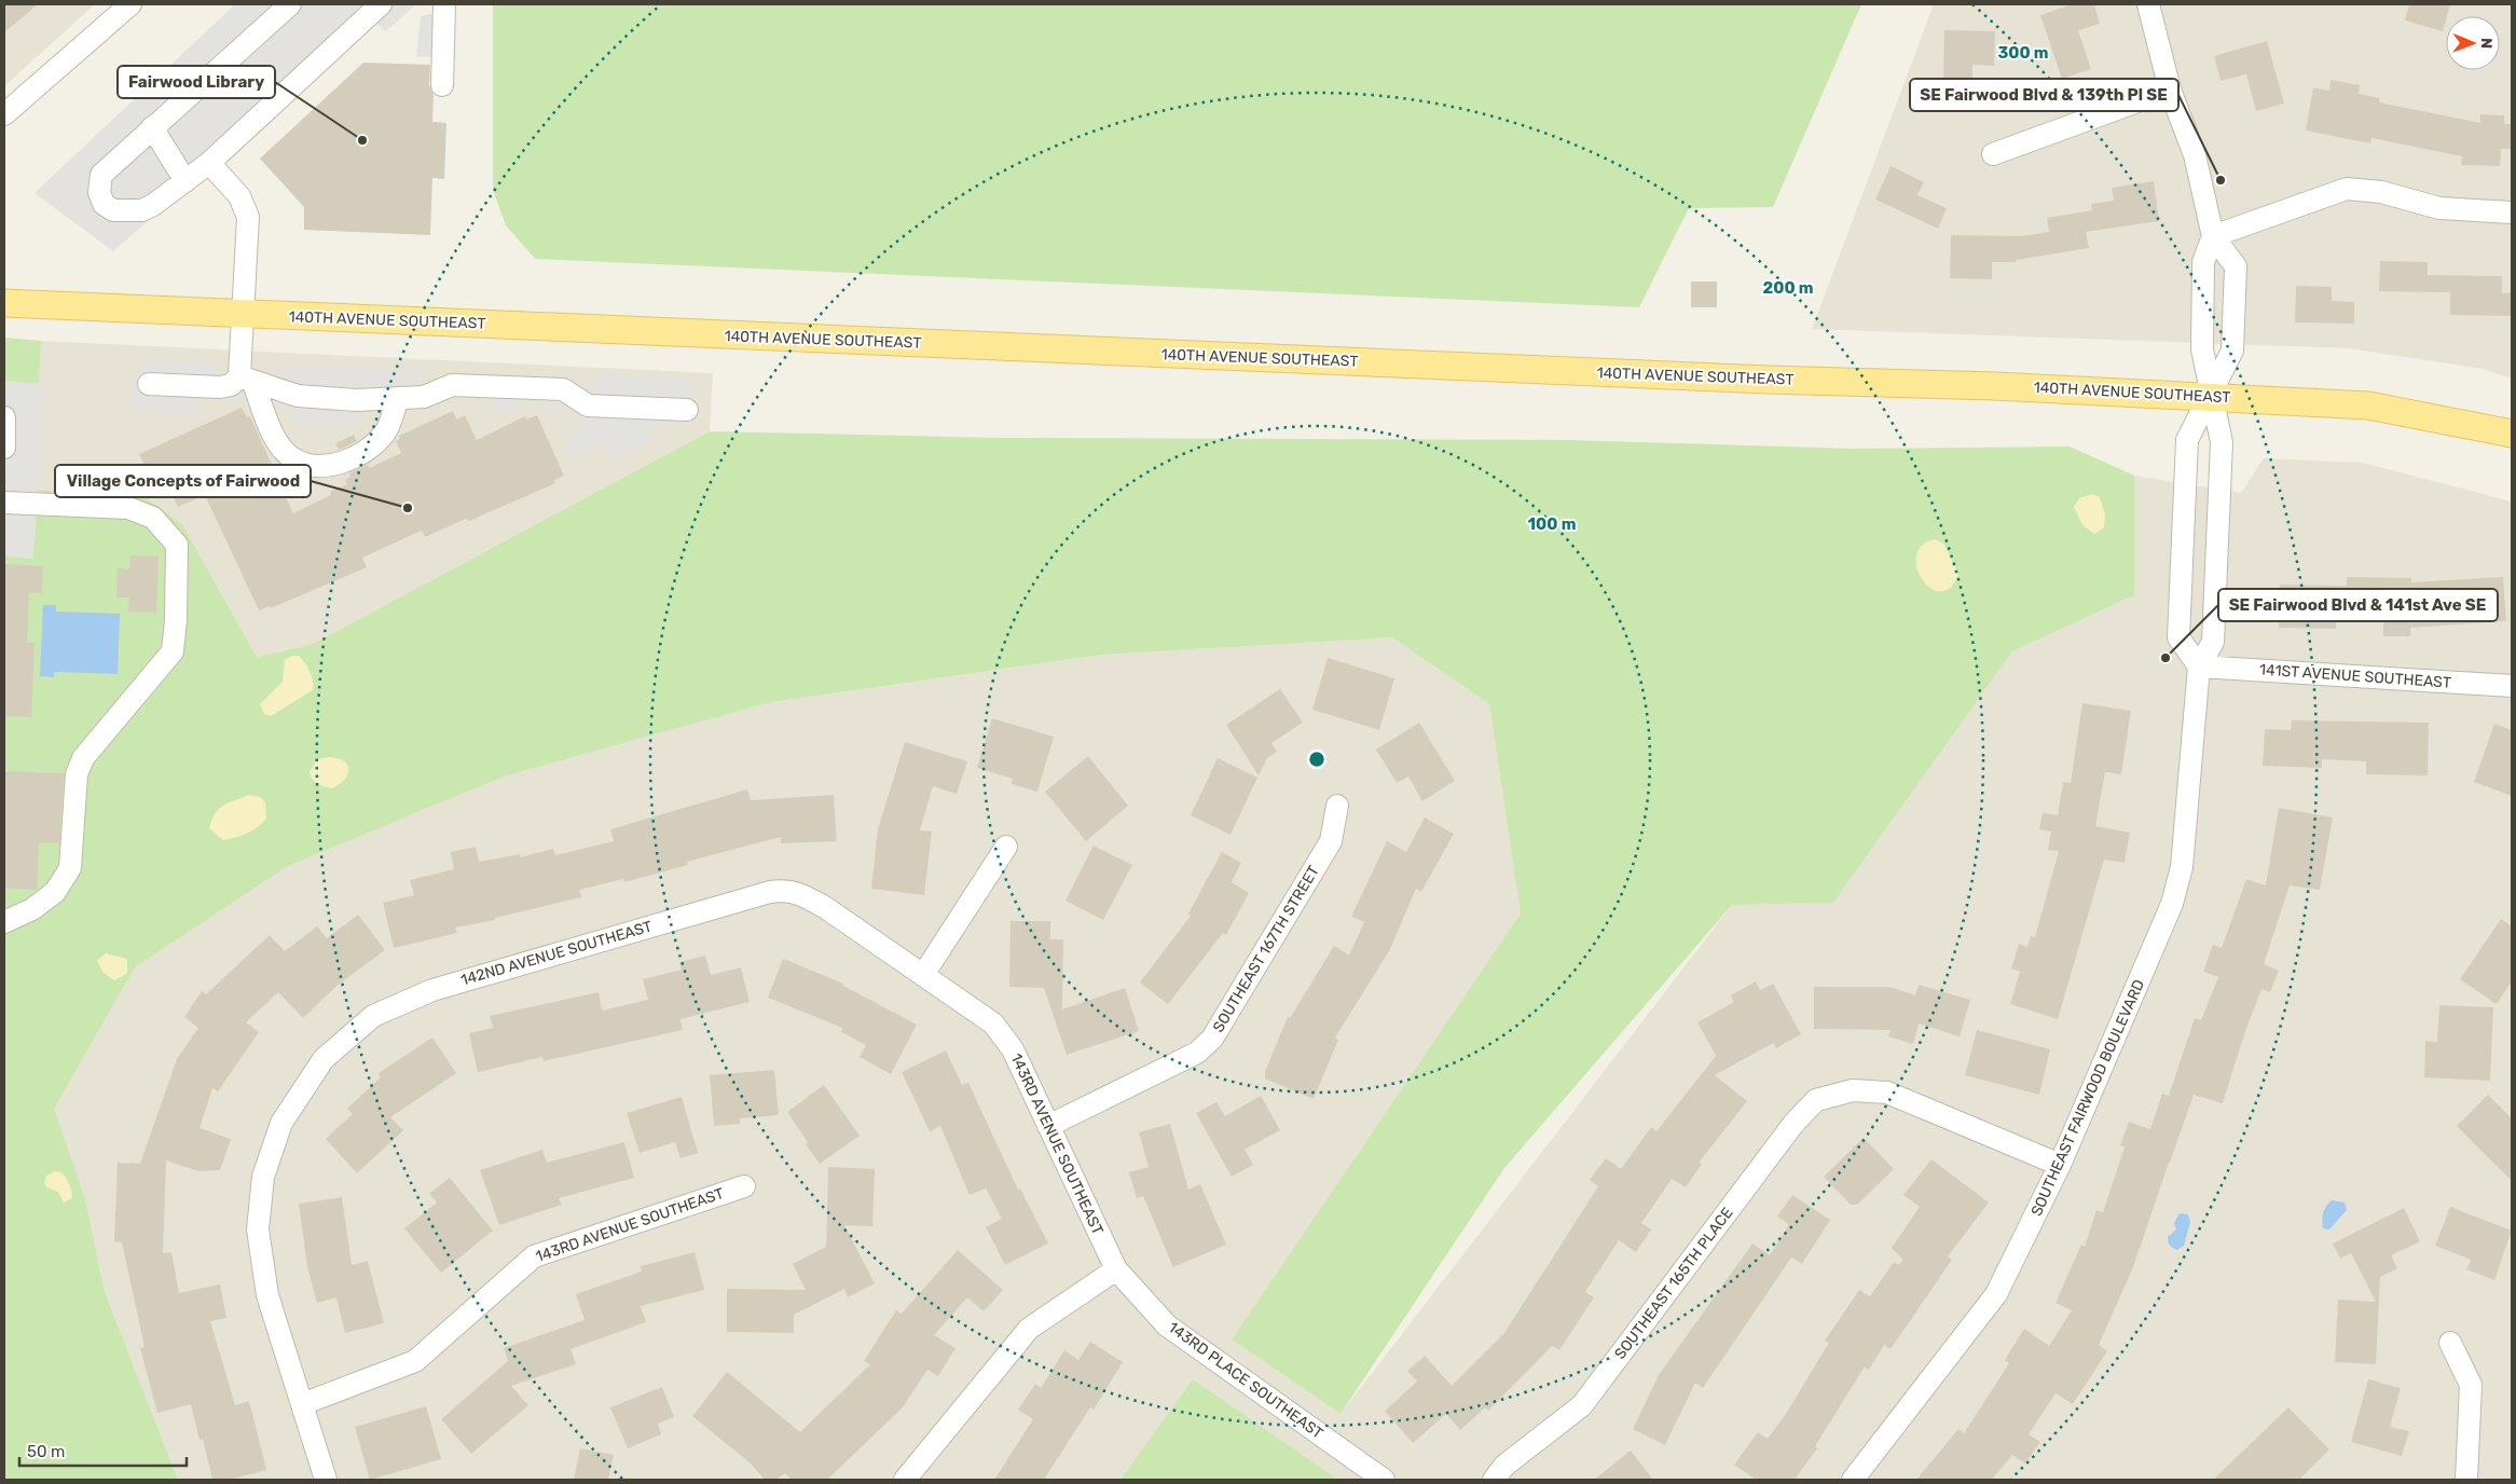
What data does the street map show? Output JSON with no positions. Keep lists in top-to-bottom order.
{
  "streets": {
    "main road": ["140TH AVENUE SOUTHEAST"],
    "street": [
      "141ST AVENUE SOUTHEAST",
      "SOUTHEAST 167TH STREET",
      "142ND AVENUE SOUTHEAST",
      "SOUTHEAST FAIRWOOD BOULEVARD",
      "143RD AVENUE SOUTHEAST",
      "SOUTHEAST 165TH PLACE",
      "143RD PLACE SOUTHEAST"
    ]
  },
  "crossings": [
    ["140TH AVENUE SOUTHEAST", "SOUTHEAST FAIRWOOD BOULEVARD"],
    ["141ST AVENUE SOUTHEAST", "SOUTHEAST FAIRWOOD BOULEVARD"],
    ["SOUTHEAST 167TH STREET", "143RD AVENUE SOUTHEAST"],
    ["142ND AVENUE SOUTHEAST", "143RD AVENUE SOUTHEAST"],
    ["SOUTHEAST FAIRWOOD BOULEVARD", "SOUTHEAST 165TH PLACE"],
    ["143RD AVENUE SOUTHEAST", "143RD PLACE SOUTHEAST"]
  ],
  "places": [
    "Fairwood Library",
    "SE Fairwood Blvd & 139th Pl SE",
    "Village Concepts of Fairwood",
    "SE Fairwood Blvd & 141st Ave SE"
  ],
  "scale_bar": "50 m",
  "north": "right",
  "rings": ["300 m", "200 m", "100 m"]
}
